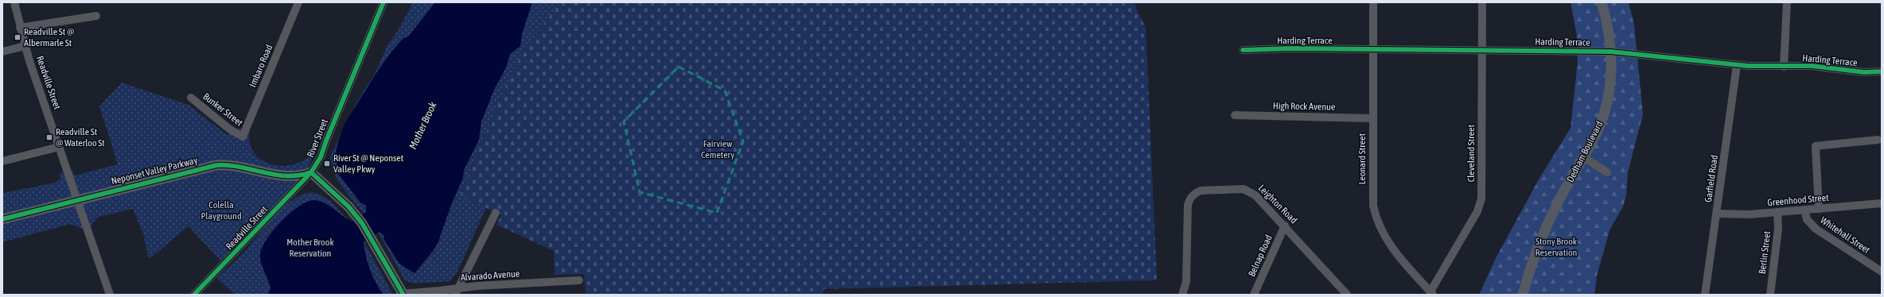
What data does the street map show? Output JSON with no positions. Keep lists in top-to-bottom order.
{
  "streets": {
    "main road": ["River Street", "Dedham Boulevard", "Neponset Valley Parkway"],
    "street": [
      "Harding Terrace",
      "Imbaro Road",
      "Readville Street",
      "High Rock Avenue",
      "Bunker Street",
      "Cleveland Street",
      "Leonard Street",
      "Garfield Road",
      "Greenhood Street",
      "Leighton Road",
      "Whitehall Street",
      "Berlin Street",
      "Belnap Road",
      "Alvarado Avenue"
    ]
  },
  "crossings": [
    ["Harding Terrace", "Dedham Boulevard"],
    ["Harding Terrace", "Cleveland Street"],
    ["Harding Terrace", "Leonard Street"],
    ["Harding Terrace", "Garfield Road"],
    ["Imbaro Road", "Bunker Street"],
    ["Readville Street", "River Street"],
    ["Readville Street", "Neponset Valley Parkway"],
    ["High Rock Avenue", "Leonard Street"],
    ["River Street", "Neponset Valley Parkway"],
    ["River Street", "Alvarado Avenue"],
    ["Cleveland Street", "Leonard Street"],
    ["Garfield Road", "Greenhood Street"],
    ["Greenhood Street", "Whitehall Street"],
    ["Greenhood Street", "Berlin Street"],
    ["Leighton Road", "Belnap Road"]
  ],
  "water": ["Mother Brook"],
  "parks": [
    "Fairview Cemetery",
    "Colella Playground",
    "Stony Brook Reservation",
    "Mother Brook Reservation"
  ],
  "places": {
    "transit": ["Readville St @ Albermarle St", "Readville St @ Waterloo St", "River St @ Neponset Valley Pkwy"]
  }
}
